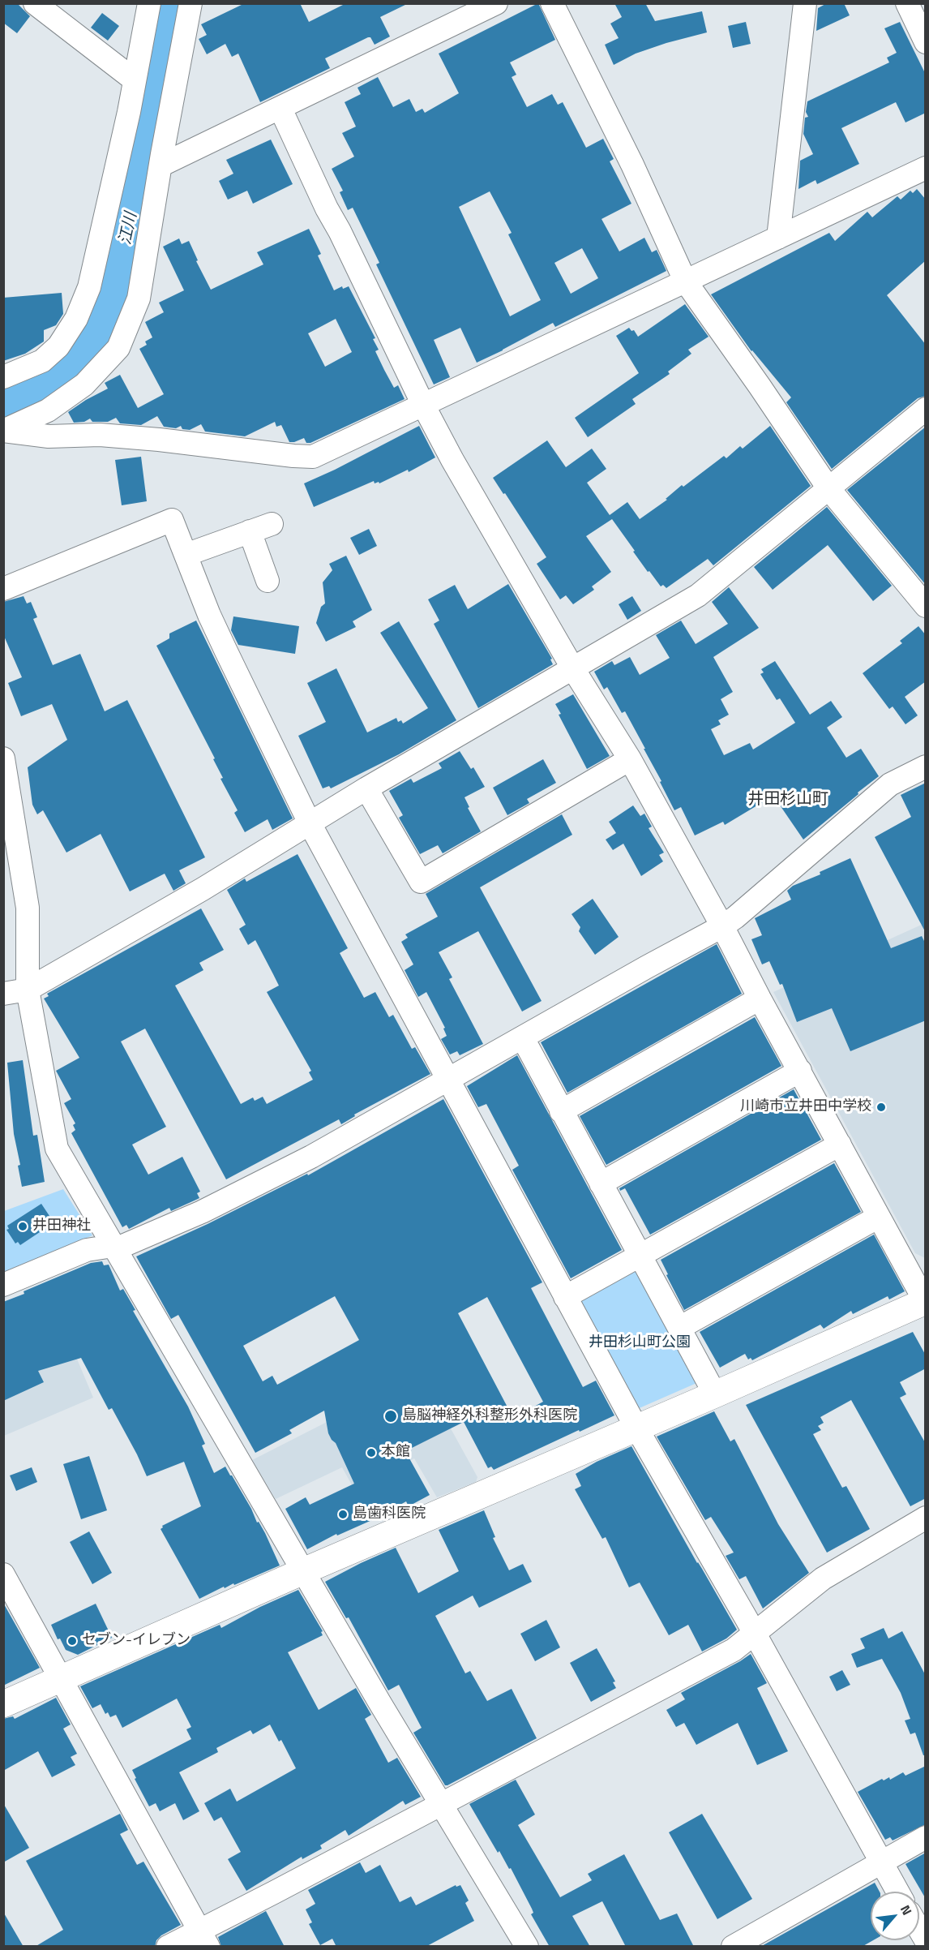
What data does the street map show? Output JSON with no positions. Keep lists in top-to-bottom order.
{
  "districts": ["井田杉山町"],
  "water": ["江川"],
  "parks": ["井田杉山町公園"],
  "places": [
    "川崎市立井田中学校",
    "井田神社",
    "島脳神経外科整形外科医院",
    "本館",
    "島歯科医院",
    "セブン-イレブン"
  ],
  "north": "top right"
}
